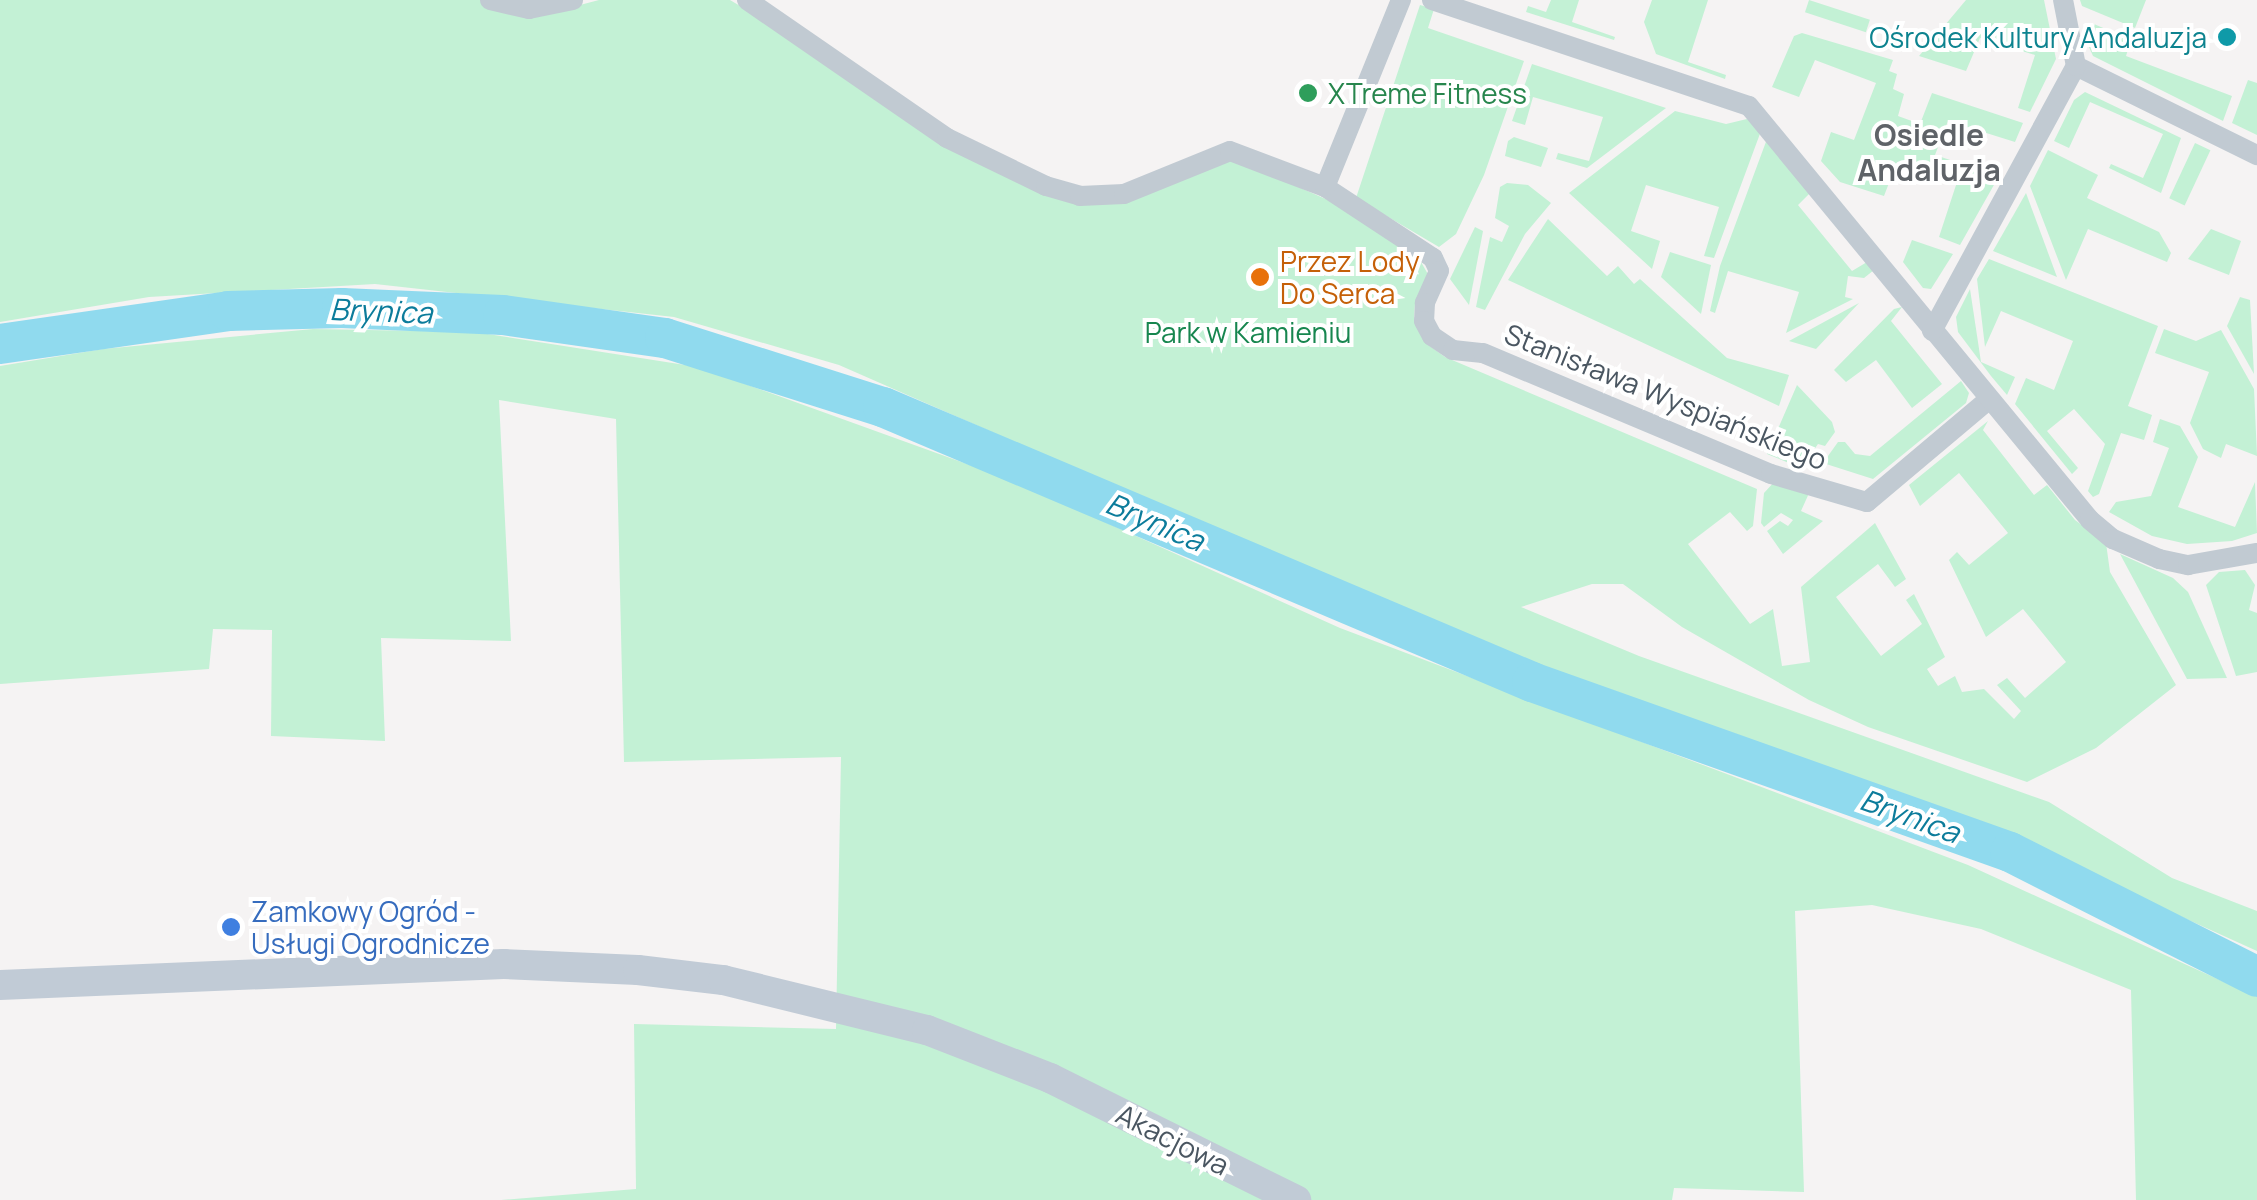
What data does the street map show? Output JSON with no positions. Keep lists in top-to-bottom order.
{
  "streets": {
    "street": ["Stanisława Wyspiańskiego", "Akacjowa"]
  },
  "districts": ["Osiedle Andaluzja"],
  "water": ["Brynica"],
  "parks": ["Park w Kamieniu"],
  "places": [
    "Ośrodek Kultury Andaluzja",
    "XTreme Fitness",
    "Przez Lody Do Serca",
    "Zamkowy Ogród - Usługi Ogrodnicze"
  ]
}
